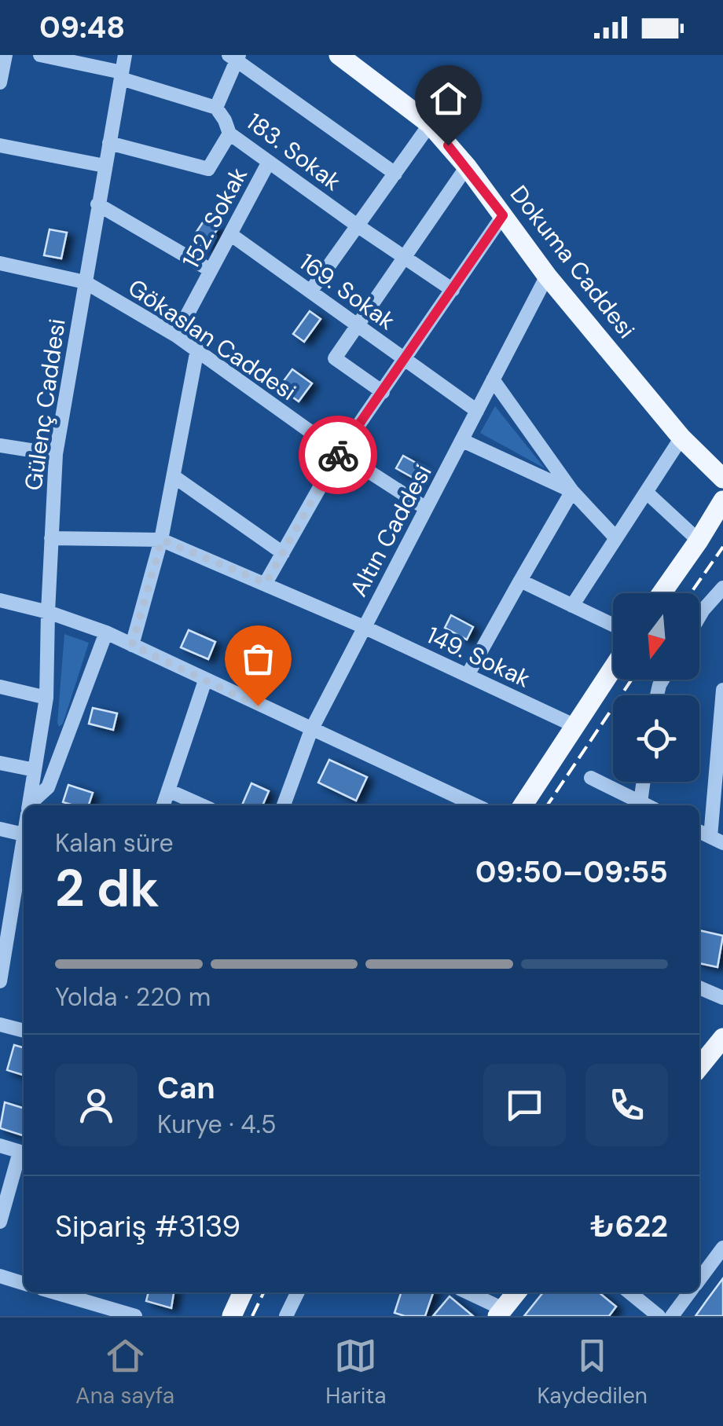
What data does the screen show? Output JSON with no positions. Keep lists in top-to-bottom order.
{
  "streets": {
    "main road": ["Dokuma Caddesi"],
    "street": [
      "183. Sokak",
      "152. Sokak",
      "169. Sokak",
      "Gökaslan Caddesi",
      "Gülenç Caddesi",
      "Altın Caddesi",
      "149. Sokak"
    ]
  },
  "crossings": [
    ["183. Sokak", "152. Sokak"],
    ["183. Sokak", "Gülenç Caddesi"],
    ["152. Sokak", "169. Sokak"],
    ["152. Sokak", "Gökaslan Caddesi"],
    ["Dokuma Caddesi", "Altın Caddesi"],
    ["169. Sokak", "Altın Caddesi"],
    ["Gökaslan Caddesi", "Gülenç Caddesi"],
    ["Gökaslan Caddesi", "Altın Caddesi"],
    ["Altın Caddesi", "149. Sokak"]
  ],
  "north": "bottom",
  "page": {
    "status": "09:48",
    "heading": ["2 dk", "Kalan süre", "09:50–09:55"],
    "panel": [
      "Can",
      "Kurye · 4.5",
      "Sipariş #3139",
      "₺622"
    ],
    "bar": "Yolda · 220 m",
    "tabs": ["Ana sayfa", "Harita", "Kaydedilen"]
  }
}
